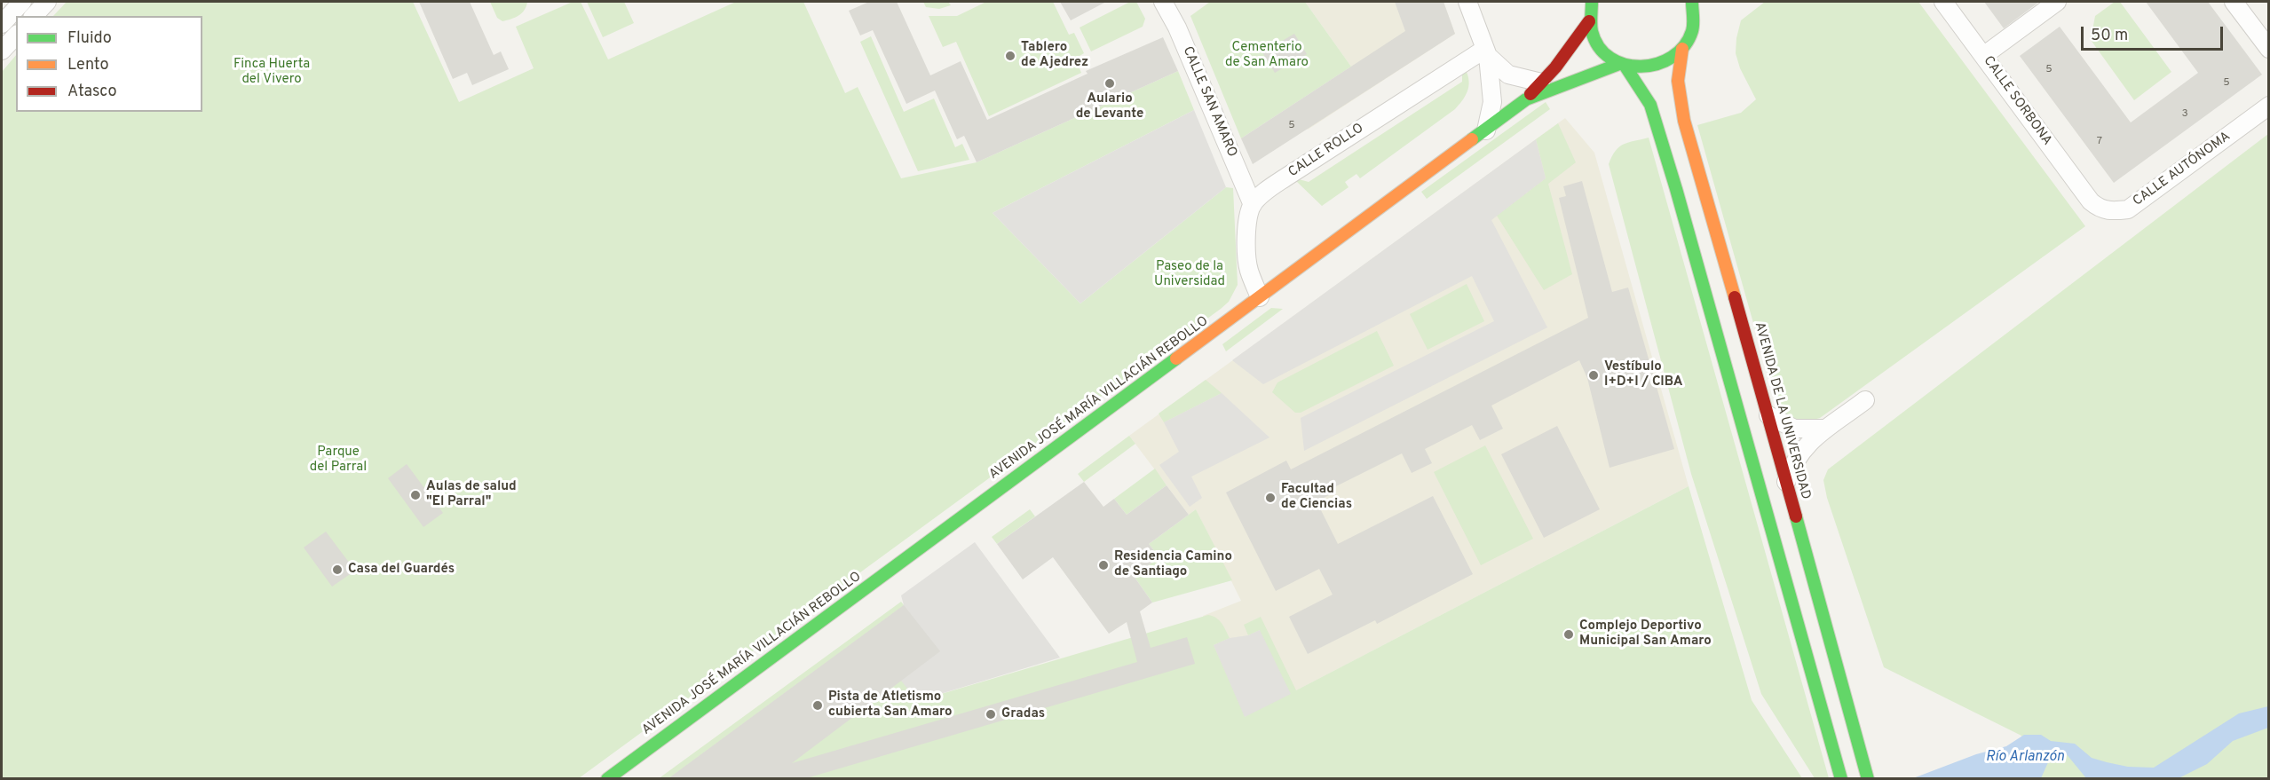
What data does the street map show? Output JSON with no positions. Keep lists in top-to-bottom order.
{
  "streets": {
    "main road": ["AVENIDA JOSÉ MARÍA VILLACIÁN REBOLLO", "AVENIDA DE LA UNIVERSIDAD"],
    "street": [
      "CALLE SORBONA",
      "CALLE SAN AMARO",
      "CALLE ROLLO",
      "CALLE AUTÓNOMA"
    ]
  },
  "crossings": [
    ["CALLE SORBONA", "CALLE AUTÓNOMA"],
    ["CALLE SAN AMARO", "CALLE ROLLO"]
  ],
  "water": ["Río Arlanzón"],
  "parks": [
    "Cementerio de San Amaro",
    "Finca Huerta del Vivero",
    "Paseo de la Universidad",
    "Parque del Parral"
  ],
  "places": [
    "Tablero de Ajedrez",
    "Aulario de Levante",
    "Vestíbulo I+D+I / CIBA",
    "Aulas de salud \"El Parral\"",
    "Facultad de Ciencias",
    "Residencia Camino de Santiago",
    "Casa del Guardés",
    "Complejo Deportivo Municipal San Amaro",
    "Pista de Atletismo cubierta San Amaro",
    "Gradas"
  ],
  "house_numbers": [
    "5",
    "5",
    "3",
    "5",
    "7"
  ],
  "legend": ["Fluido", "Lento", "Atasco"],
  "scale_bar": "50 m"
}
